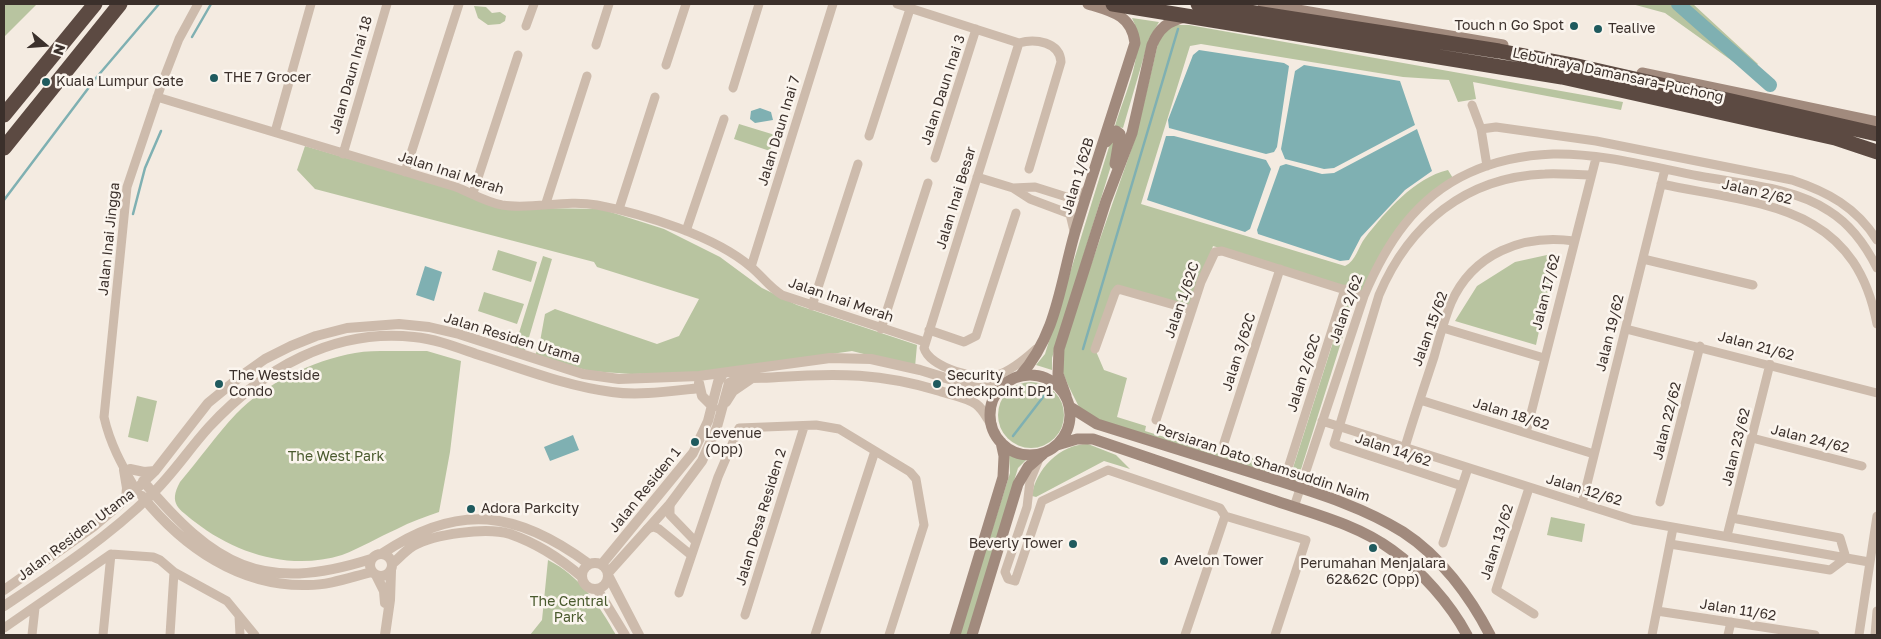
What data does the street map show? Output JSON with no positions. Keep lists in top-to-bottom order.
{
  "streets": {
    "highway": ["Lebuhraya Damansara–Puchong"],
    "main road": ["Jalan 1/62B", "Persiaran Dato Shamsuddin Naim"],
    "street": [
      "Jalan Daun Inai 18",
      "Jalan Daun Inai 3",
      "Jalan Daun Inai 7",
      "Jalan Inai Merah",
      "Jalan 2/62",
      "Jalan Inai Besar",
      "Jalan Inai Jingga",
      "Jalan 17/62",
      "Jalan 1/62C",
      "Jalan 15/62",
      "Jalan 19/62",
      "Jalan Residen Utama",
      "Jalan 21/62",
      "Jalan 3/62C",
      "Jalan 2/62C",
      "Jalan 18/62",
      "Jalan 22/62",
      "Jalan 24/62",
      "Jalan 23/62",
      "Jalan 14/62",
      "Jalan Residen 1",
      "Jalan 12/62",
      "Jalan Desa Residen 2",
      "Jalan 13/62",
      "Jalan 11/62"
    ]
  },
  "crossings": [
    ["Jalan Daun Inai 18", "Jalan Inai Merah"],
    ["Jalan Daun Inai 7", "Jalan Inai Merah"],
    ["Jalan Inai Merah", "Jalan Inai Besar"],
    ["Jalan Inai Merah", "Jalan Inai Jingga"],
    ["Jalan 1/62B", "Jalan Residen Utama"],
    ["Jalan 1/62B", "Persiaran Dato Shamsuddin Naim"],
    ["Jalan 2/62", "Jalan 17/62"],
    ["Jalan 2/62", "Jalan 1/62C"],
    ["Jalan 2/62", "Jalan 19/62"],
    ["Jalan 2/62", "Jalan 14/62"],
    ["Jalan 2/62", "Persiaran Dato Shamsuddin Naim"],
    ["Jalan 2/62", "Jalan 12/62"],
    ["Jalan Inai Jingga", "Jalan Residen Utama"],
    ["Jalan 17/62", "Jalan 15/62"],
    ["Jalan 17/62", "Jalan 18/62"],
    ["Jalan 1/62C", "Jalan 3/62C"],
    ["Jalan 1/62C", "Jalan 2/62C"],
    ["Jalan 15/62", "Jalan 18/62"],
    ["Jalan 15/62", "Jalan 12/62"],
    ["Jalan 19/62", "Jalan 21/62"],
    ["Jalan 19/62", "Jalan 18/62"],
    ["Jalan 19/62", "Jalan 12/62"],
    ["Jalan Residen Utama", "Persiaran Dato Shamsuddin Naim"],
    ["Jalan Residen Utama", "Jalan Residen 1"],
    ["Jalan 21/62", "Jalan 22/62"],
    ["Jalan 21/62", "Jalan 23/62"],
    ["Jalan 24/62", "Jalan 23/62"],
    ["Jalan 23/62", "Jalan 12/62"],
    ["Jalan 14/62", "Jalan 12/62"],
    ["Jalan 12/62", "Jalan 13/62"]
  ],
  "parks": ["The West Park", "The Central Park"],
  "places": [
    "Touch n Go Spot",
    "Tealive",
    "THE 7 Grocer",
    "Kuala Lumpur Gate",
    "The Westside Condo",
    "Security Checkpoint DP1",
    "Levenue (Opp)",
    "Adora Parkcity",
    "Beverly Tower",
    "Perumahan Menjalara 62&62C (Opp)",
    "Avelon Tower"
  ],
  "north": "right"
}
